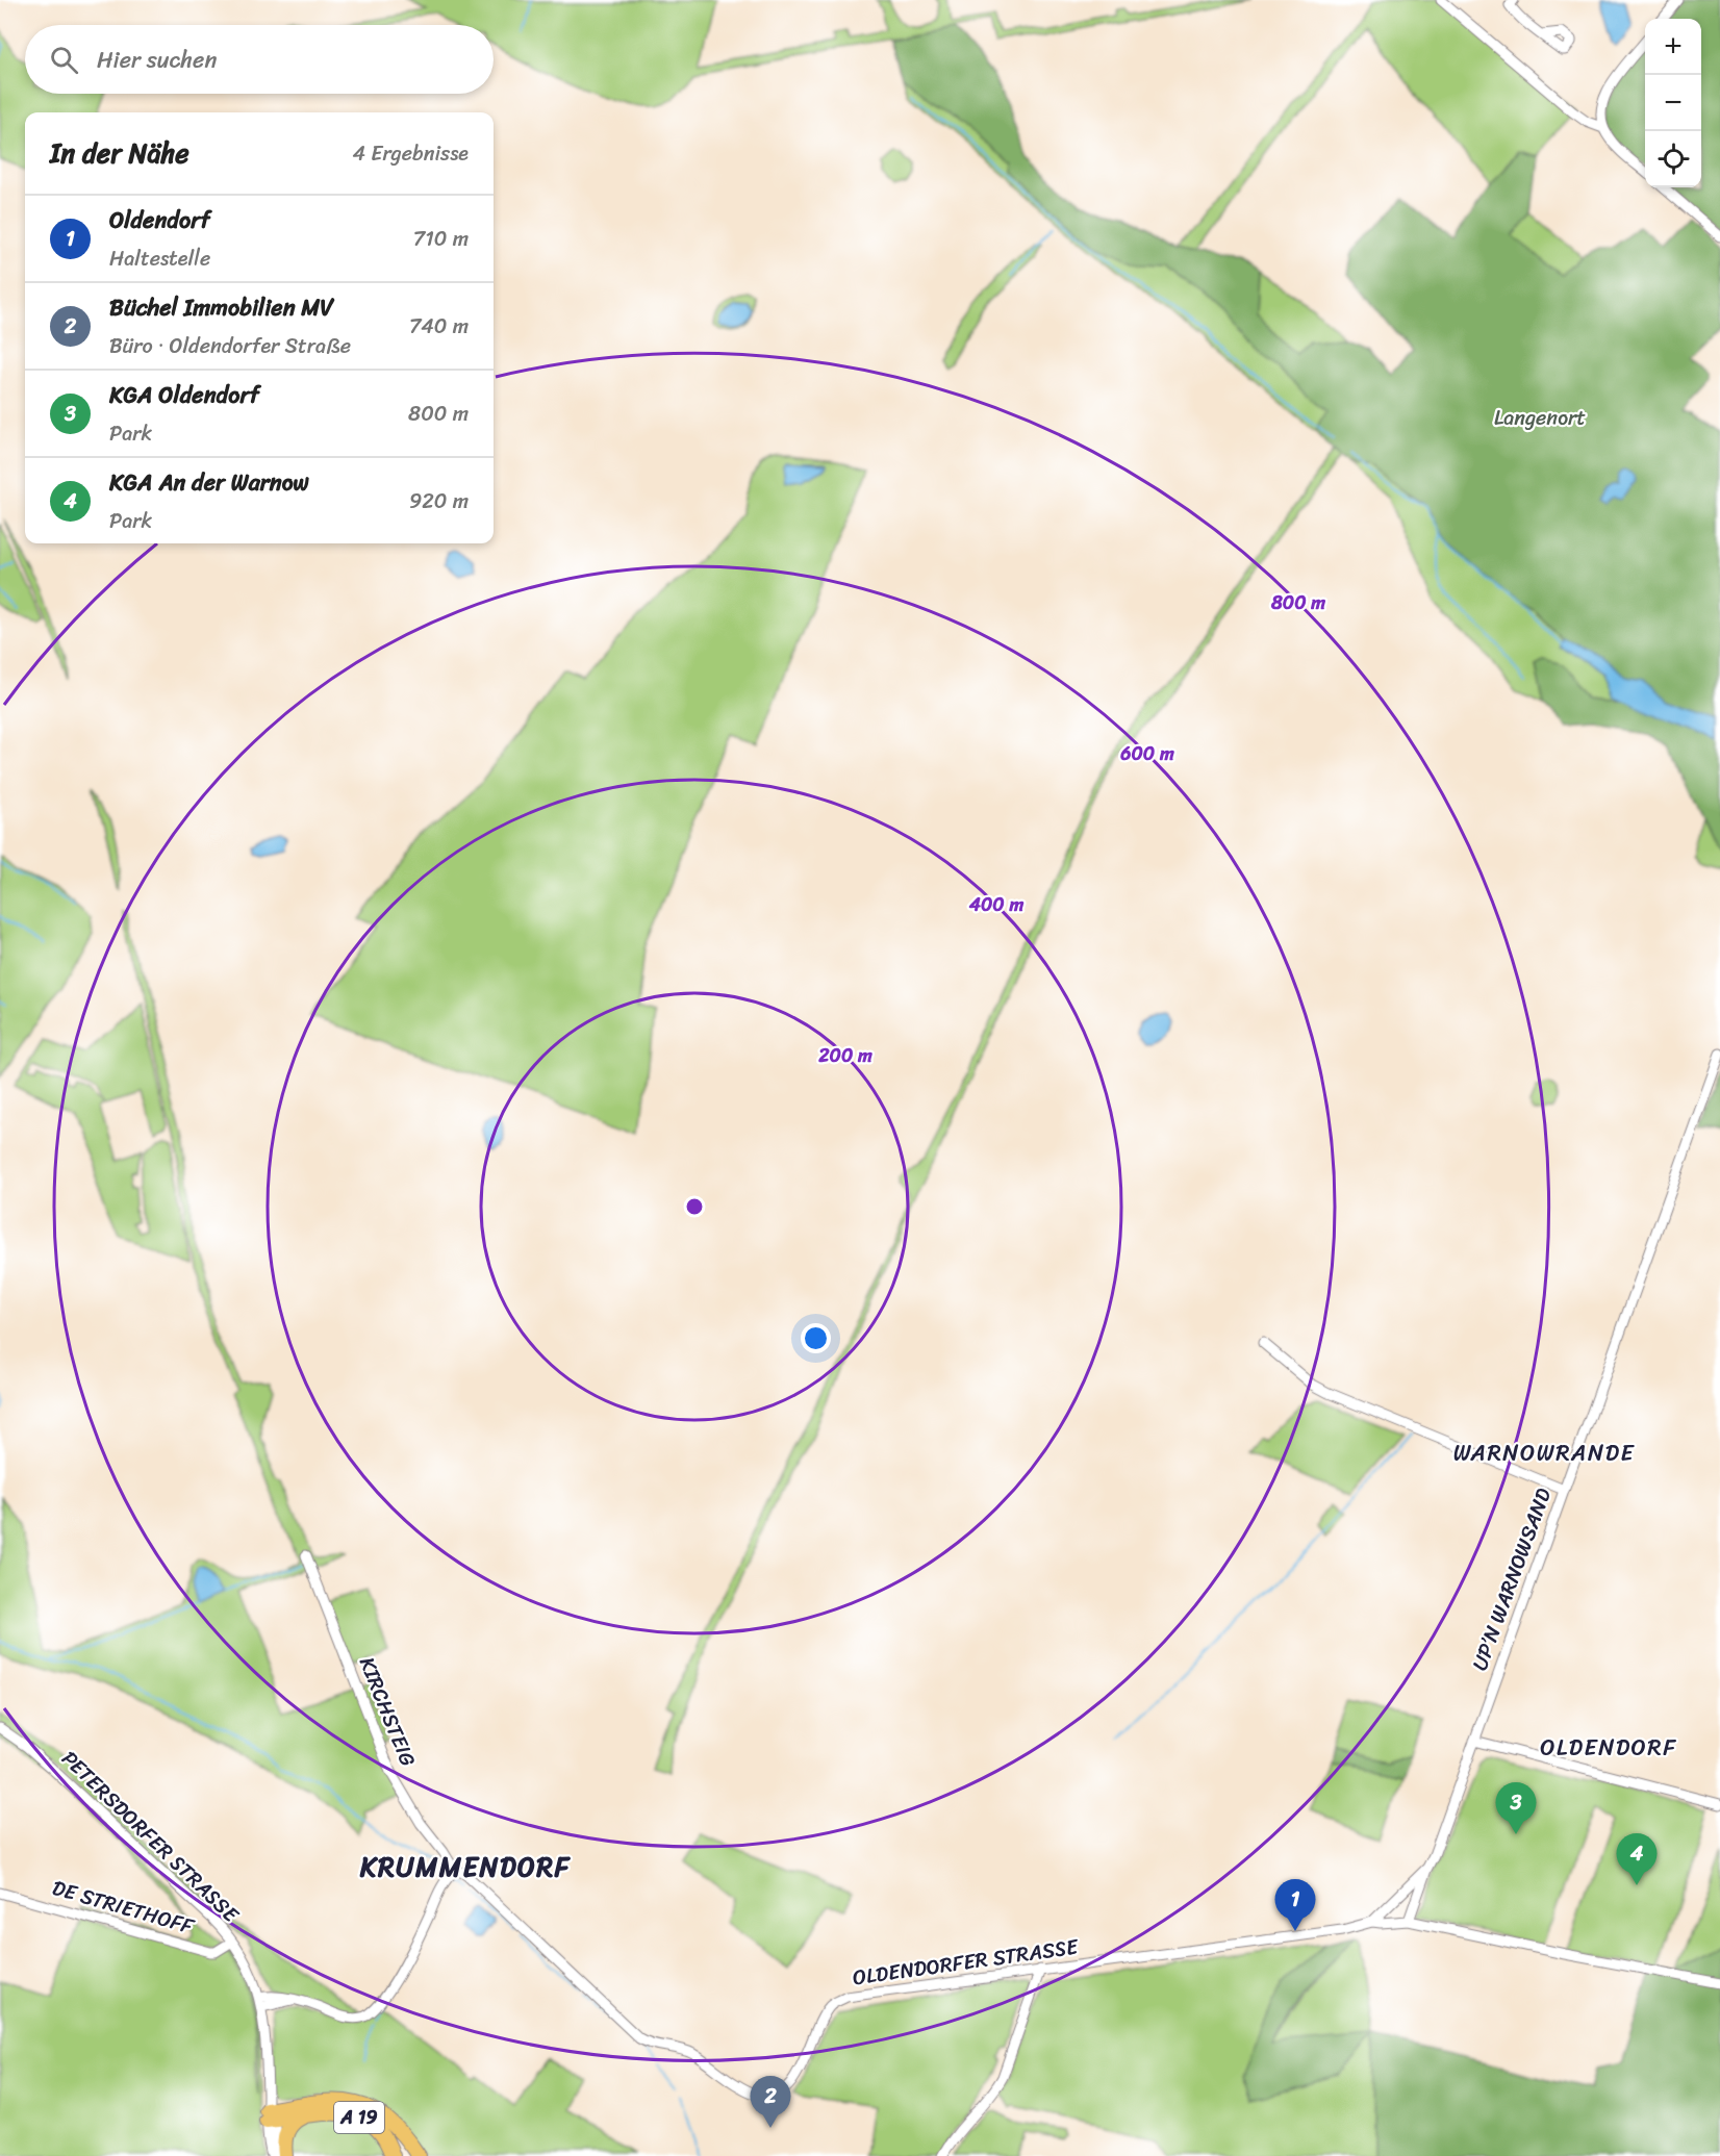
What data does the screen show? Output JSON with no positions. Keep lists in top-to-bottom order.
{
  "streets": {
    "highway": ["A 19"],
    "street": [
      "UP’N WARNOWSAND",
      "KIRCHSTEIG",
      "PETERSDORFER STRASSE",
      "DE STRIETHOFF",
      "OLDENDORFER STRASSE"
    ]
  },
  "crossings": [
    ["UP’N WARNOWSAND", "OLDENDORFER STRASSE"],
    ["KIRCHSTEIG", "OLDENDORFER STRASSE"],
    ["PETERSDORFER STRASSE", "DE STRIETHOFF"],
    ["PETERSDORFER STRASSE", "A 19"]
  ],
  "districts": ["WARNOWRANDE", "OLDENDORF", "KRUMMENDORF"],
  "parks": ["Langenort"],
  "page": {
    "map_buttons": ["+", "−"],
    "search": "Hier suchen",
    "heading": ["In der Nähe", "4 Ergebnisse"],
    "list": [
      {
        "mark": "1",
        "name": "Oldendorf",
        "note": "Haltestelle",
        "value": "710 m"
      },
      {
        "mark": "2",
        "name": "Büchel Immobilien MV",
        "note": "Büro · Oldendorfer Straße",
        "value": "740 m"
      },
      {
        "mark": "3",
        "name": "KGA Oldendorf",
        "note": "Park",
        "value": "800 m"
      },
      {
        "mark": "4",
        "name": "KGA An der Warnow",
        "note": "Park",
        "value": "920 m"
      }
    ],
    "pins": [
      "3",
      "4",
      "1",
      "2"
    ]
  },
  "rings": [
    "800 m",
    "600 m",
    "400 m",
    "200 m"
  ]
}
